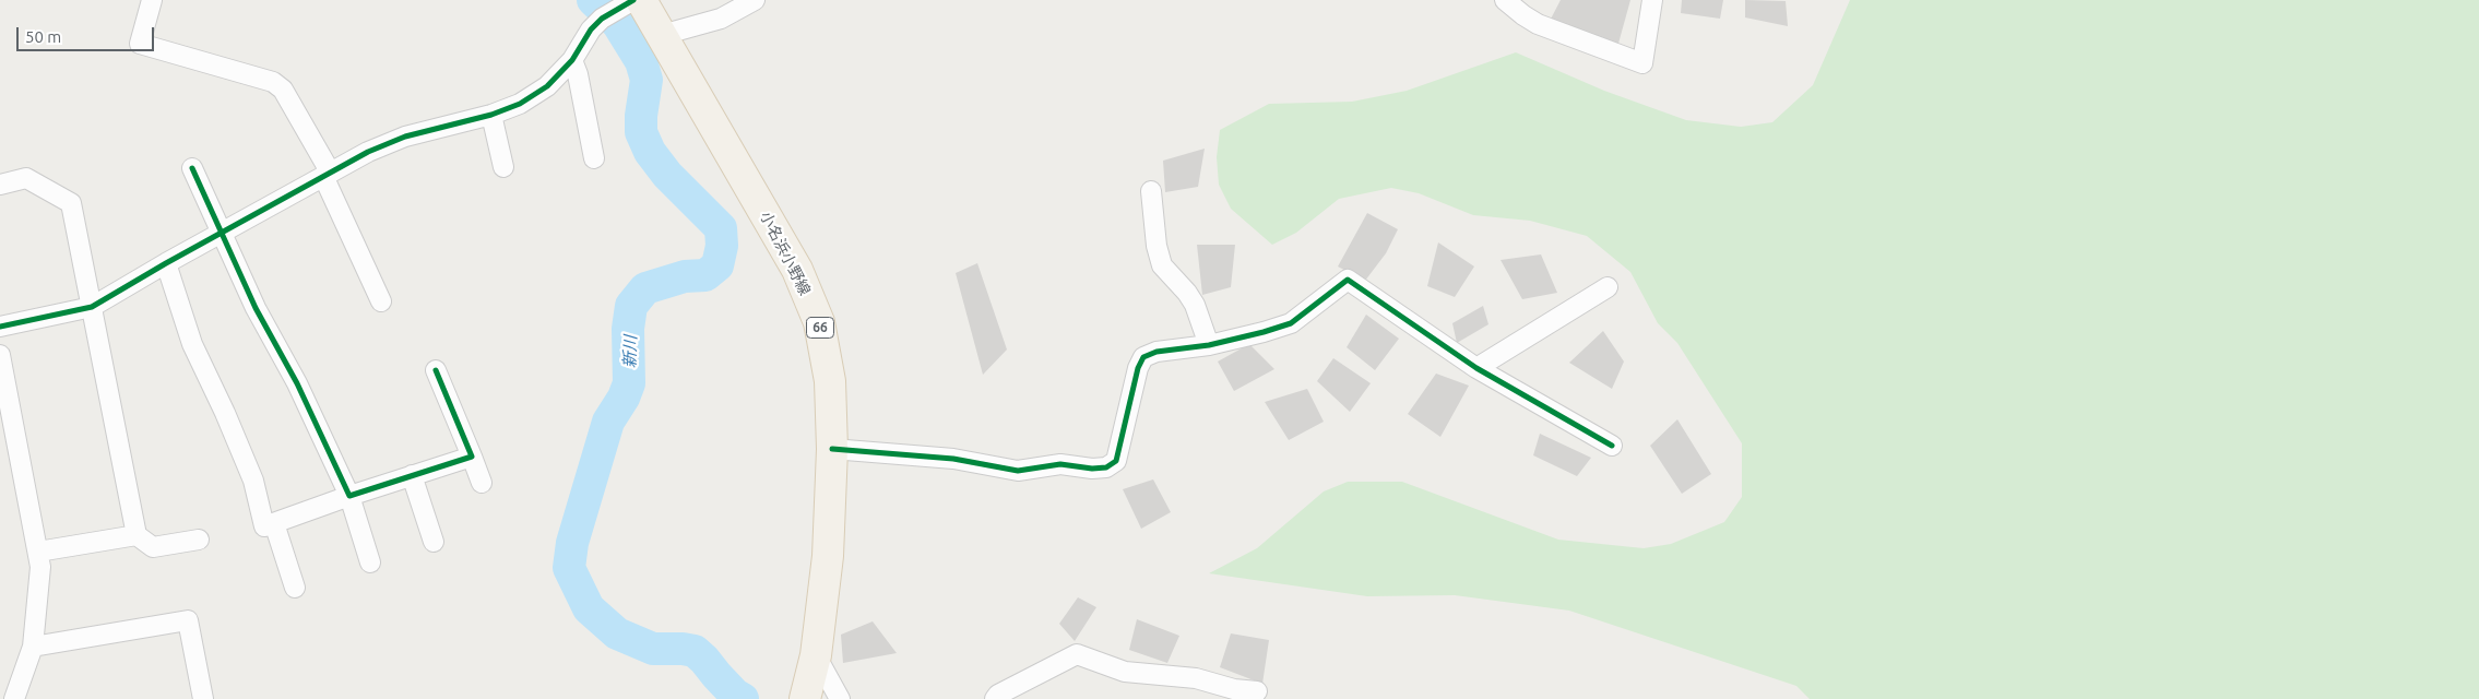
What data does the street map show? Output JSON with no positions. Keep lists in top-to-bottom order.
{
  "streets": {
    "main road": ["小名浜小野線", "66"]
  },
  "water": ["新川"],
  "scale_bar": "50 m"
}
